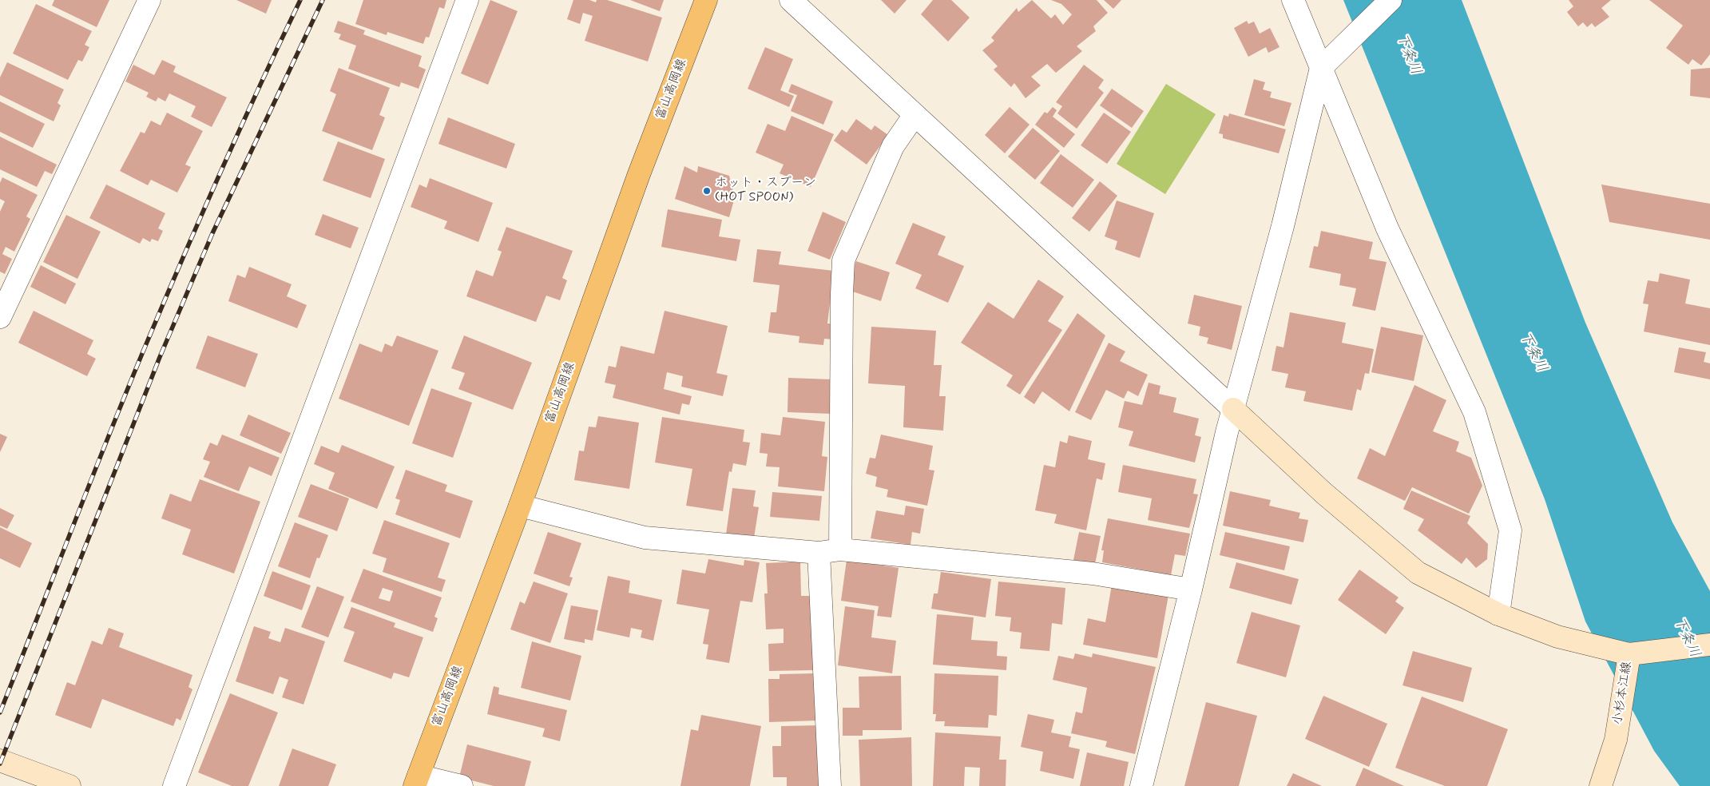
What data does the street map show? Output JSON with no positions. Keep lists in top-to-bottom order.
{
  "streets": {
    "main road": ["富山高岡線"],
    "street": ["小杉本江線"]
  },
  "water": ["下条川"],
  "places": ["ホット・スプーン (HOT SPOON)"]
}
